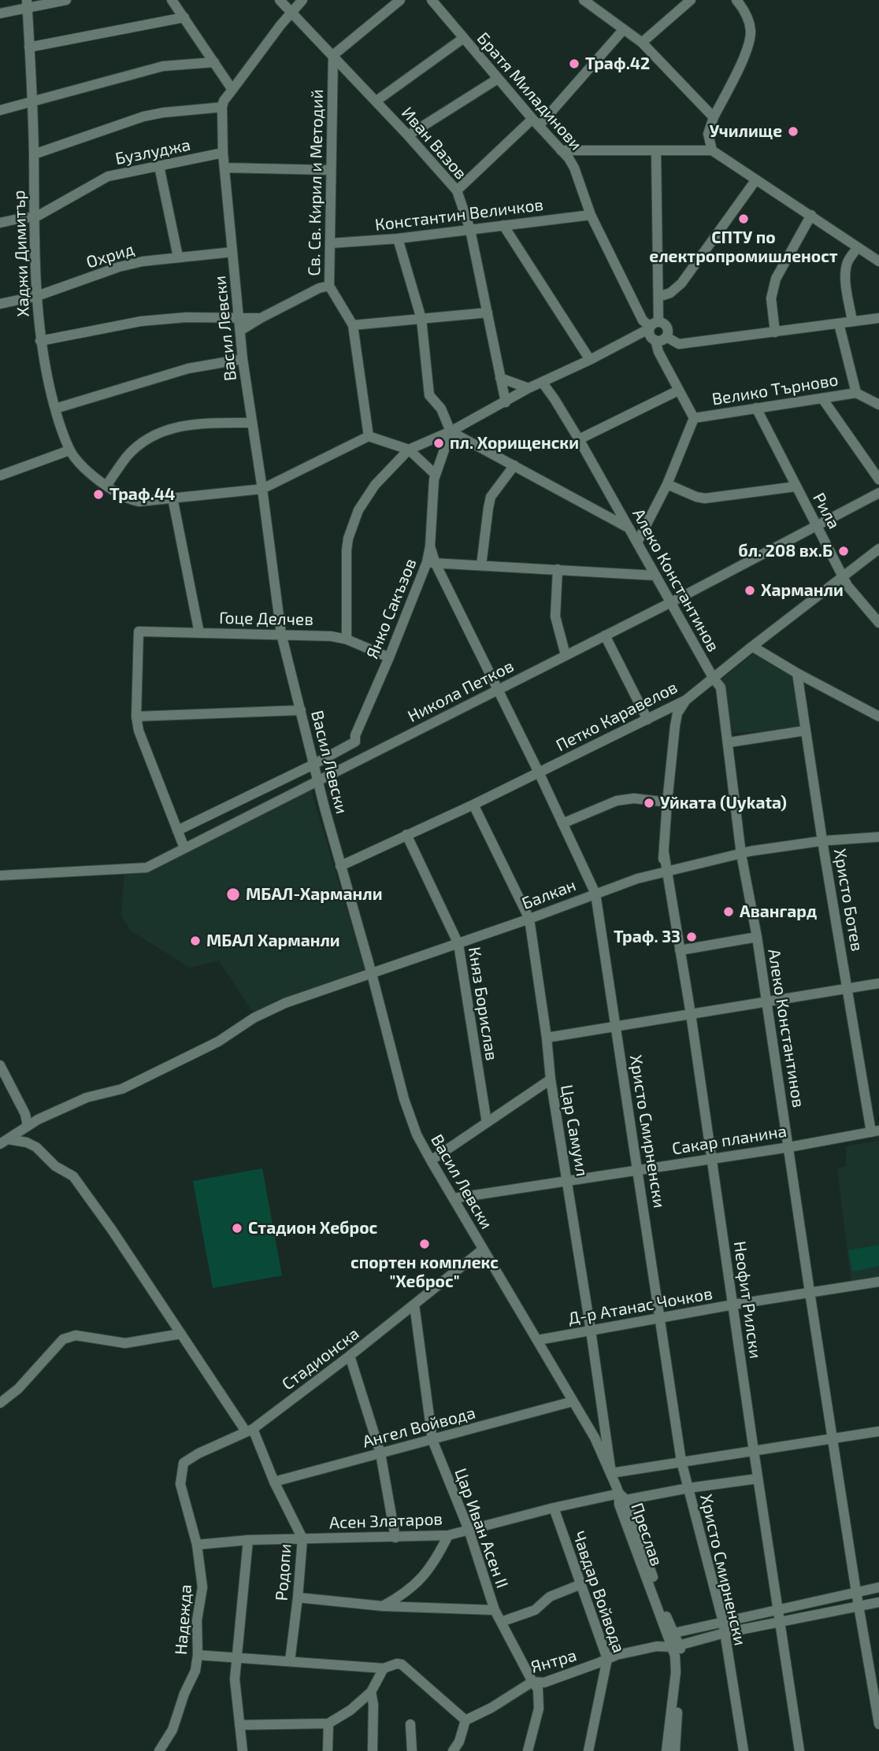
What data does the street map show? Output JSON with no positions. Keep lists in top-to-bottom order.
{
  "streets": {
    "street": [
      "Братя Миладинови",
      "Иван Вазов",
      "Бузлуджа",
      "Св. Св. Кирил и Методий",
      "Константин Величков",
      "Хаджи Димитър",
      "Охрид",
      "Васил Левски",
      "Велико Търново",
      "Рила",
      "Алеко Константинов",
      "Янко Сакъзов",
      "Гоце Делчев",
      "Никола Петков",
      "Петко Каравелов",
      "Балкан",
      "Христо Ботев",
      "Княз Борислав",
      "Цар Самуил",
      "Христо Смирненски",
      "Сакар планина",
      "Неофит Рилски",
      "Д-р Атанас Чочков",
      "Стадионска",
      "Ангел Войвода",
      "Асен Златаров",
      "Цар Иван Асен II",
      "Преслав",
      "Родопи",
      "Чавдар Войвода",
      "Надежда",
      "Янтра"
    ]
  },
  "crossings": [
    ["Братя Миладинови", "Константин Величков"],
    ["Братя Миладинови", "Велико Търново"],
    ["Иван Вазов", "Св. Св. Кирил и Методий"],
    ["Иван Вазов", "Константин Величков"],
    ["Бузлуджа", "Хаджи Димитър"],
    ["Бузлуджа", "Васил Левски"],
    ["Св. Св. Кирил и Методий", "Константин Величков"],
    ["Хаджи Димитър", "Охрид"],
    ["Хаджи Димитър", "Васил Левски"],
    ["Охрид", "Васил Левски"],
    ["Васил Левски", "Гоце Делчев"],
    ["Васил Левски", "Никола Петков"],
    ["Васил Левски", "Петко Каравелов"],
    ["Васил Левски", "Балкан"],
    ["Васил Левски", "Цар Самуил"],
    ["Васил Левски", "Сакар планина"],
    ["Васил Левски", "Д-р Атанас Чочков"],
    ["Васил Левски", "Стадионска"],
    ["Васил Левски", "Ангел Войвода"],
    ["Васил Левски", "Асен Златаров"],
    ["Васил Левски", "Преслав"],
    ["Велико Търново", "Рила"],
    ["Рила", "Никола Петков"],
    ["Рила", "Петко Каравелов"],
    ["Алеко Константинов", "Никола Петков"],
    ["Алеко Константинов", "Петко Каравелов"],
    ["Алеко Константинов", "Балкан"],
    ["Алеко Константинов", "Сакар планина"],
    ["Алеко Константинов", "Д-р Атанас Чочков"],
    ["Янко Сакъзов", "Гоце Делчев"],
    ["Янко Сакъзов", "Христо Смирненски"],
    ["Никола Петков", "Христо Смирненски"],
    ["Петко Каравелов", "Княз Борислав"],
    ["Петко Каравелов", "Цар Самуил"],
    ["Петко Каравелов", "Христо Смирненски"],
    ["Петко Каравелов", "Неофит Рилски"],
    ["Балкан", "Христо Ботев"],
    ["Балкан", "Княз Борислав"],
    ["Балкан", "Цар Самуил"],
    ["Балкан", "Христо Смирненски"],
    ["Балкан", "Неофит Рилски"],
    ["Балкан", "Родопи"],
    ["Христо Ботев", "Сакар планина"],
    ["Цар Самуил", "Сакар планина"],
    ["Цар Самуил", "Д-р Атанас Чочков"],
    ["Христо Смирненски", "Сакар планина"],
    ["Христо Смирненски", "Д-р Атанас Чочков"],
    ["Христо Смирненски", "Асен Златаров"],
    ["Сакар планина", "Неофит Рилски"],
    ["Неофит Рилски", "Д-р Атанас Чочков"],
    ["Неофит Рилски", "Асен Златаров"],
    ["Стадионска", "Цар Иван Асен II"],
    ["Стадионска", "Родопи"],
    ["Стадионска", "Надежда"],
    ["Ангел Войвода", "Цар Иван Асен II"],
    ["Ангел Войвода", "Родопи"],
    ["Асен Златаров", "Цар Иван Асен II"],
    ["Асен Златаров", "Преслав"],
    ["Асен Златаров", "Родопи"],
    ["Асен Златаров", "Чавдар Войвода"],
    ["Асен Златаров", "Надежда"],
    ["Цар Иван Асен II", "Янтра"],
    ["Преслав", "Янтра"],
    ["Чавдар Войвода", "Янтра"]
  ],
  "places": [
    "Траф.42",
    "Училище",
    "СПТУ по електропромишленост",
    "пл. Хорищенски",
    "Траф.44",
    "бл. 208 вх.Б",
    "Харманли",
    "Уйката (Uykata)",
    "МБАЛ-Харманли",
    "Авангард",
    "Траф. 33",
    "МБАЛ Харманли",
    "Стадион Хеброс",
    "спортен комплекс \"Хеброс\""
  ]
}
